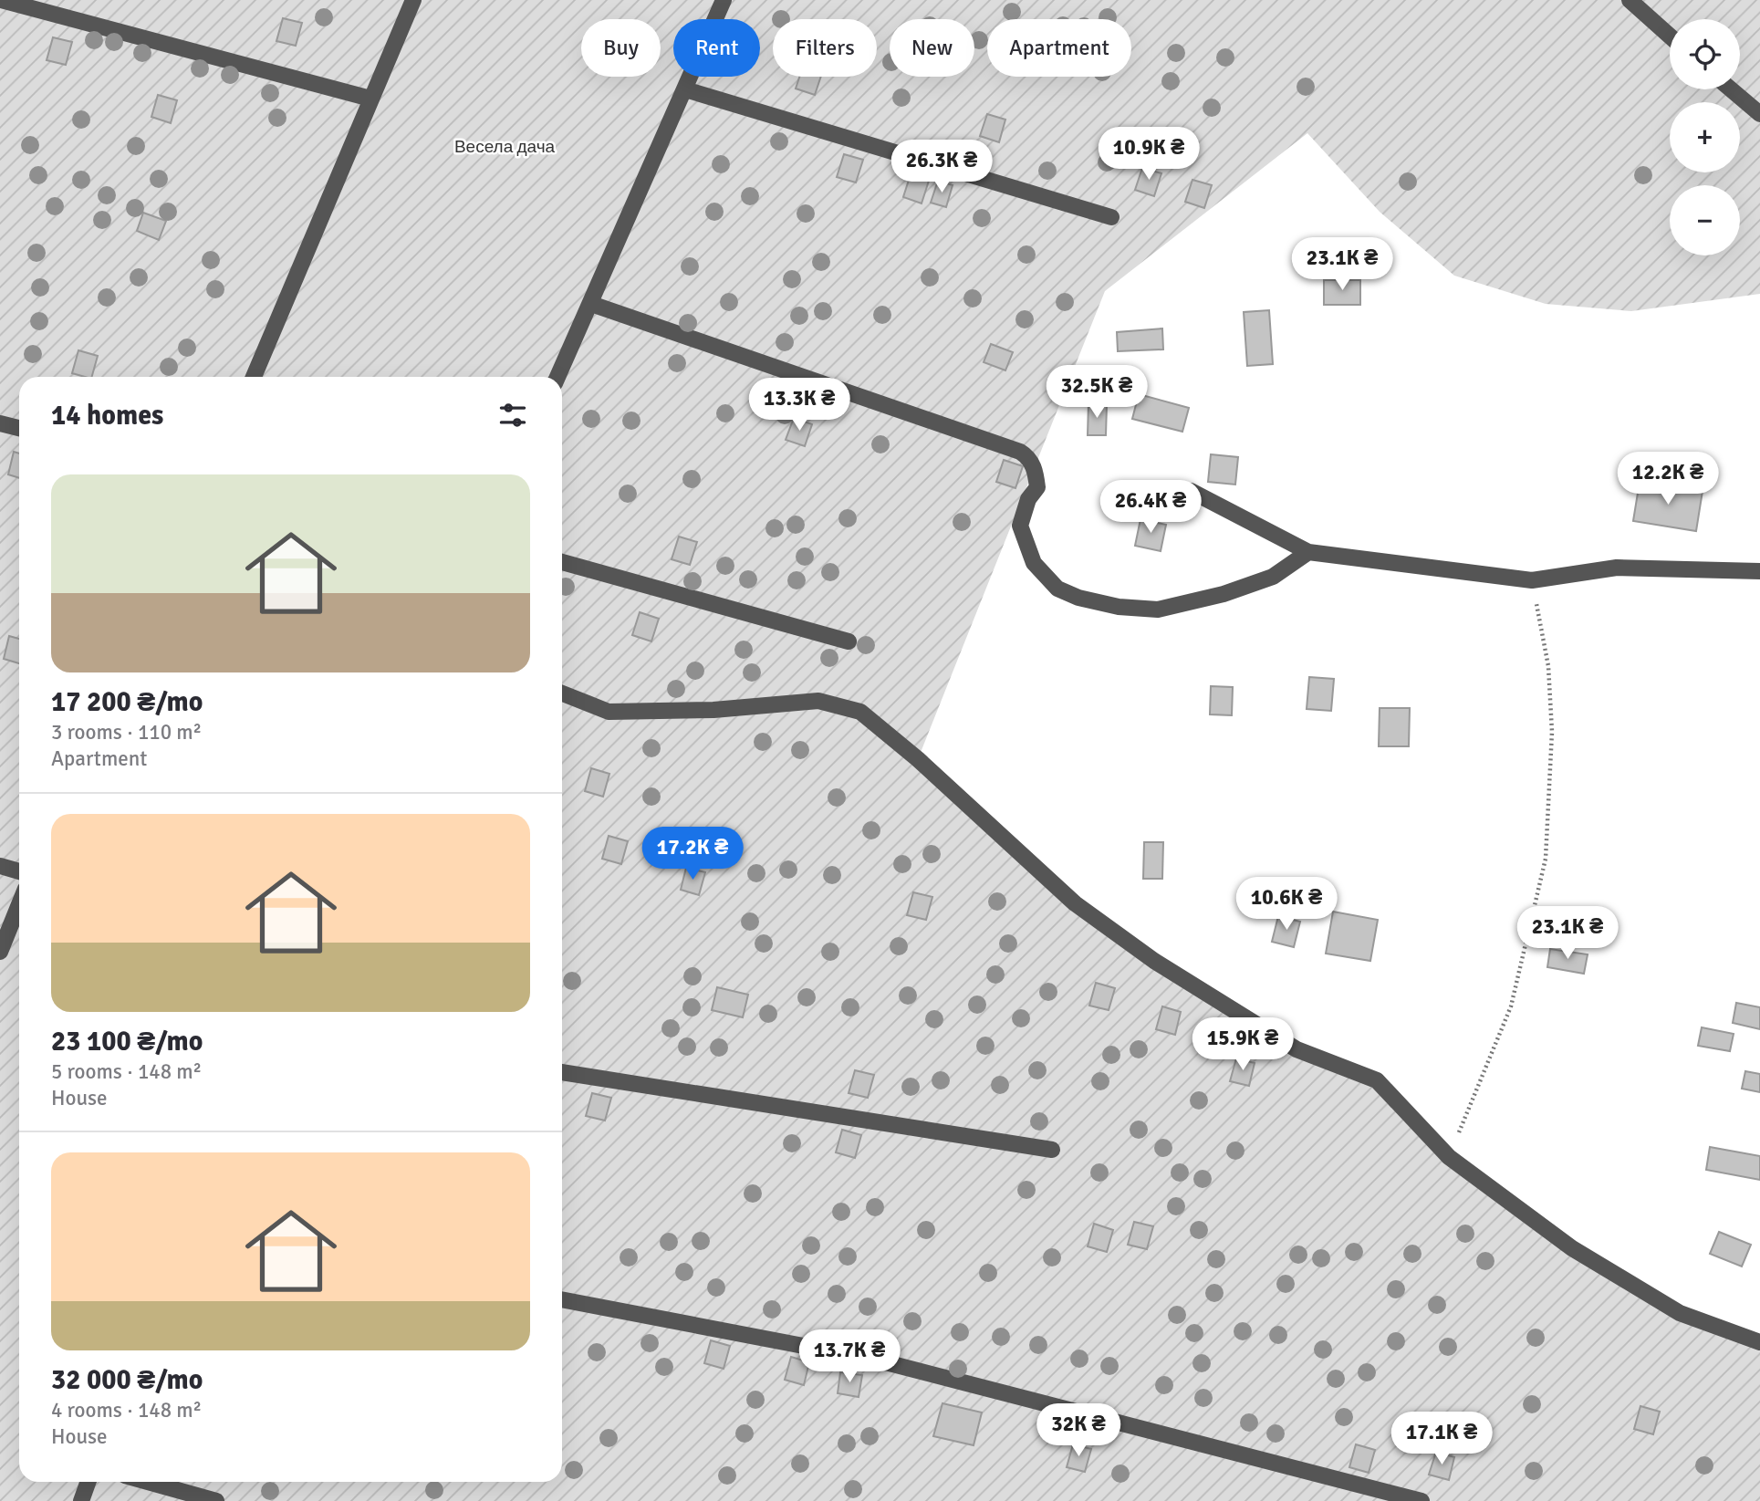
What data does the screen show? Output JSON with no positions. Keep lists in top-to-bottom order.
{
  "parks": ["Весела дача"],
  "page": {
    "map_buttons": ["+", "−"],
    "chip": [
      "Buy",
      "Rent",
      "Filters",
      "New",
      "Apartment"
    ],
    "price": [
      "10.9K ₴",
      "26.3K ₴",
      "23.1K ₴",
      "32.5K ₴",
      "13.3K ₴",
      "12.2K ₴",
      "26.4K ₴",
      "17.2K ₴",
      "10.6K ₴",
      "23.1K ₴",
      "15.9K ₴",
      "13.7K ₴",
      "32K ₴",
      "17.1K ₴"
    ],
    "heading": "14 homes",
    "list": [
      {
        "name": "17 200 ₴/mo",
        "note": "3 rooms · 110 m² · Apartment"
      },
      {
        "name": "23 100 ₴/mo",
        "note": "5 rooms · 148 m² · House"
      },
      {
        "name": "32 000 ₴/mo",
        "note": "4 rooms · 148 m² · House"
      }
    ]
  }
}
